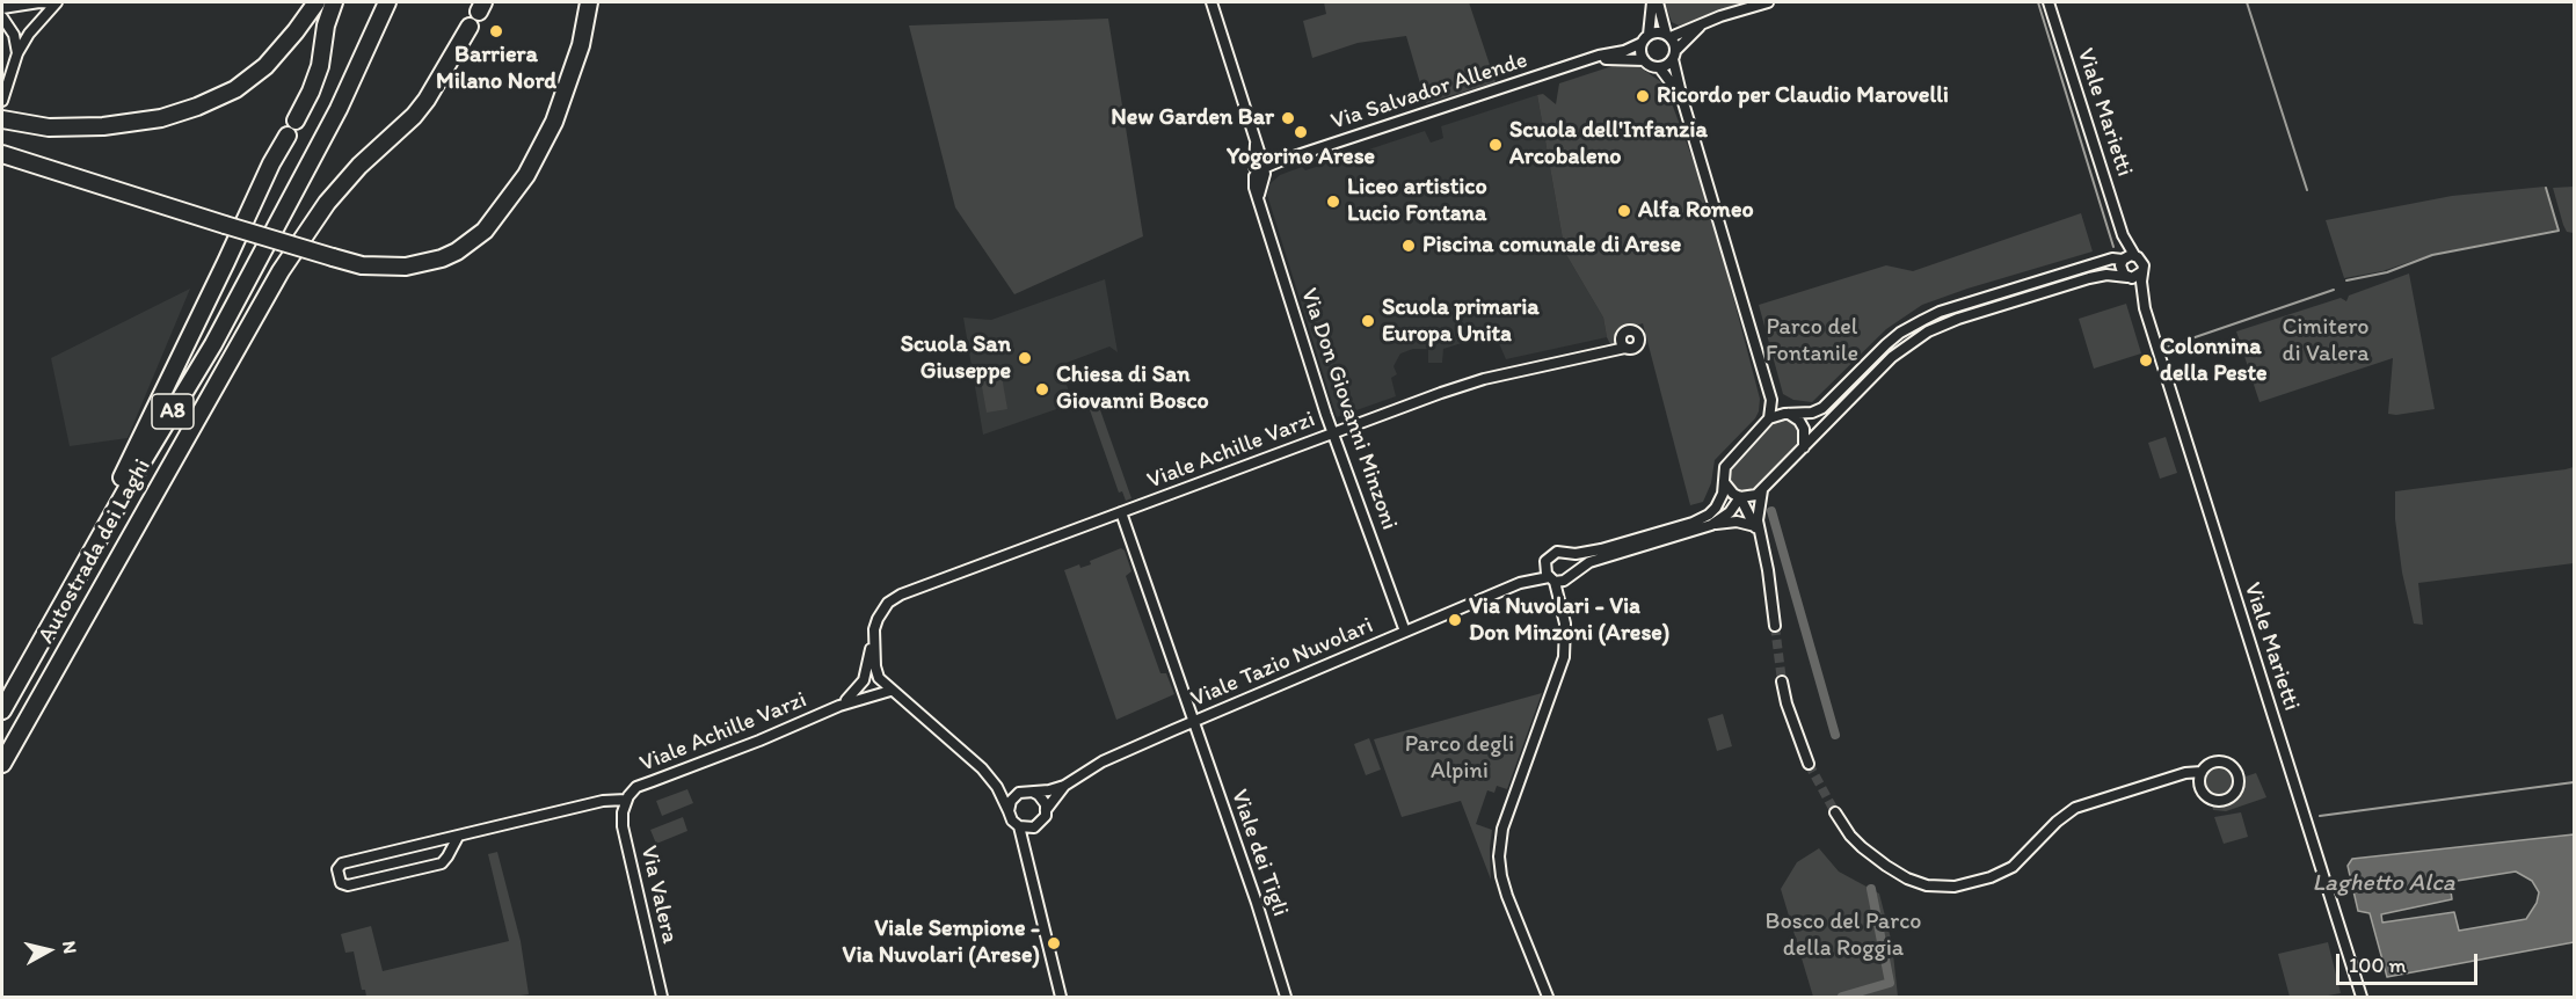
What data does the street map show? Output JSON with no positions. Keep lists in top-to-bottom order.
{
  "streets": {
    "highway": ["A8", "Autostrada dei Laghi"],
    "street": [
      "Via Salvador Allende",
      "Viale Marietti",
      "Via Don Giovanni Minzoni",
      "Viale Achille Varzi",
      "Viale Tazio Nuvolari",
      "Viale dei Tigli",
      "Via Valera"
    ]
  },
  "crossings": [
    ["Via Salvador Allende", "Via Don Giovanni Minzoni"],
    ["Via Don Giovanni Minzoni", "Viale Achille Varzi"],
    ["Via Don Giovanni Minzoni", "Viale Tazio Nuvolari"],
    ["A8", "Autostrada dei Laghi"],
    ["Viale Achille Varzi", "Viale dei Tigli"],
    ["Viale Achille Varzi", "Via Valera"],
    ["Viale Tazio Nuvolari", "Viale dei Tigli"]
  ],
  "water": ["Laghetto Alca"],
  "parks": [
    "Parco del Fontanile",
    "Cimitero di Valera",
    "Parco degli Alpini",
    "Bosco del Parco della Roggia"
  ],
  "places": [
    "Barriera Milano Nord",
    "Ricordo per Claudio Marovelli",
    "New Garden Bar",
    "Yogorino Arese",
    "Scuola dell'Infanzia Arcobaleno",
    "Liceo artistico Lucio Fontana",
    "Alfa Romeo",
    "Piscina comunale di Arese",
    "Scuola primaria Europa Unita",
    "Scuola San Giuseppe",
    "Colonnina della Peste",
    "Chiesa di San Giovanni Bosco",
    "Via Nuvolari - Via Don Minzoni (Arese)",
    "Viale Sempione - Via Nuvolari (Arese)"
  ],
  "scale_bar": "100 m",
  "north": "right"
}
